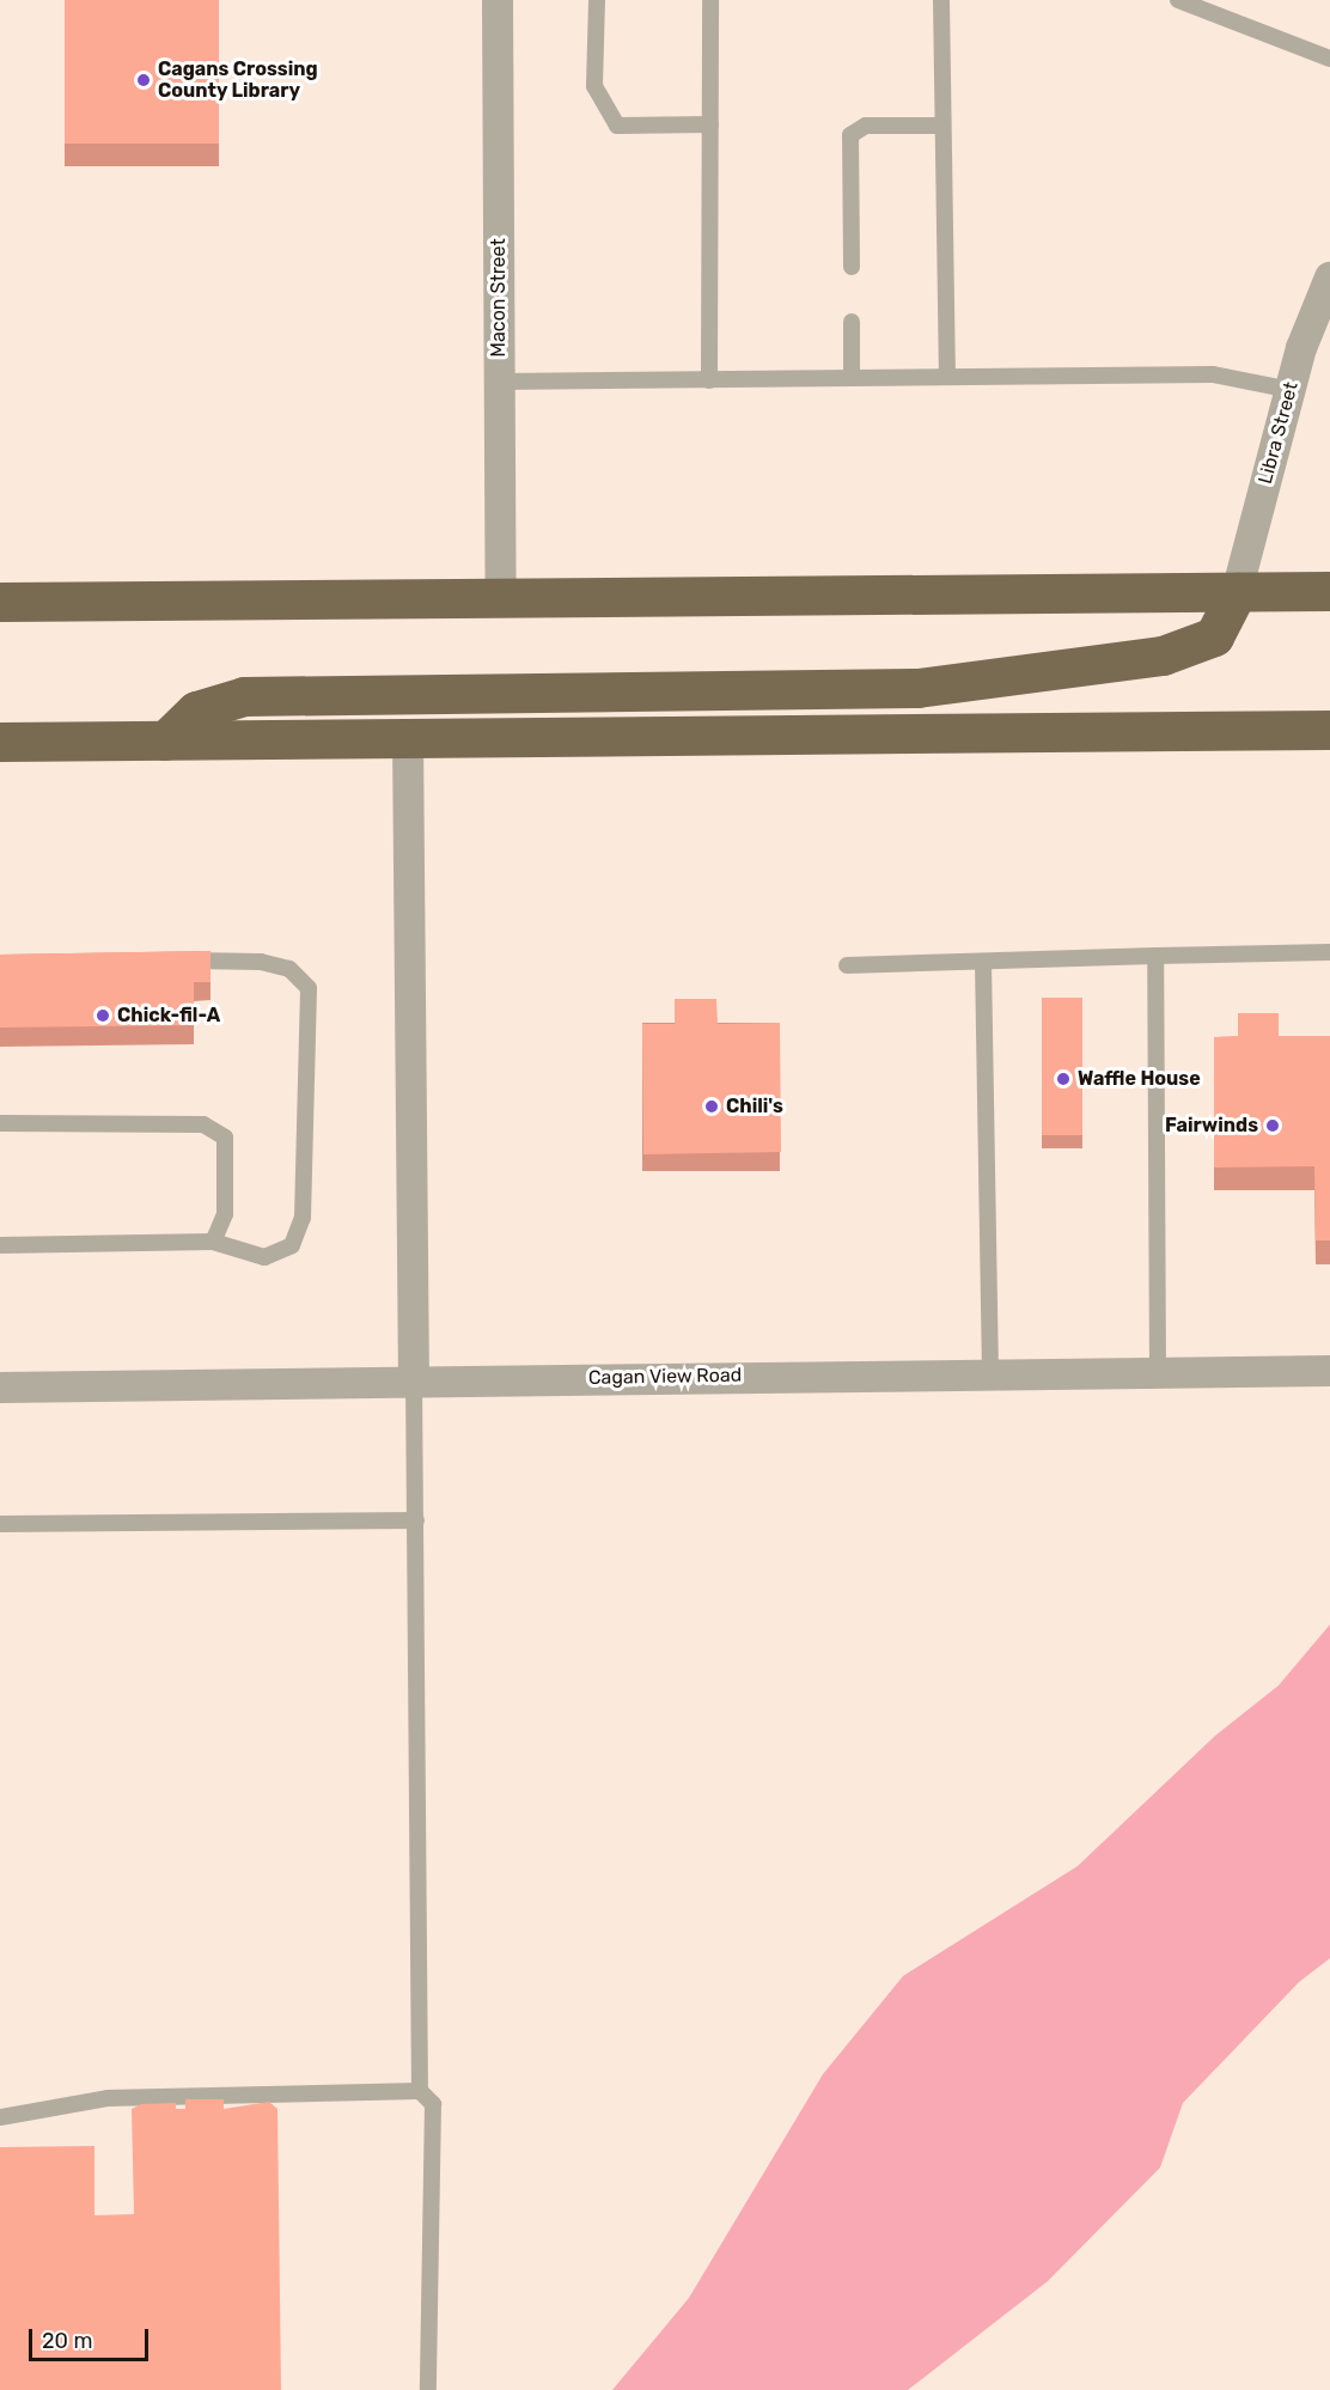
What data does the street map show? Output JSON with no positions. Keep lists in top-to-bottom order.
{
  "streets": {
    "street": ["Macon Street", "Libra Street", "Cagan View Road"]
  },
  "places": [
    "Cagans Crossing County Library",
    "Chick-fil-A",
    "Waffle House",
    "Chili's",
    "Fairwinds"
  ],
  "scale_bar": "20 m"
}
